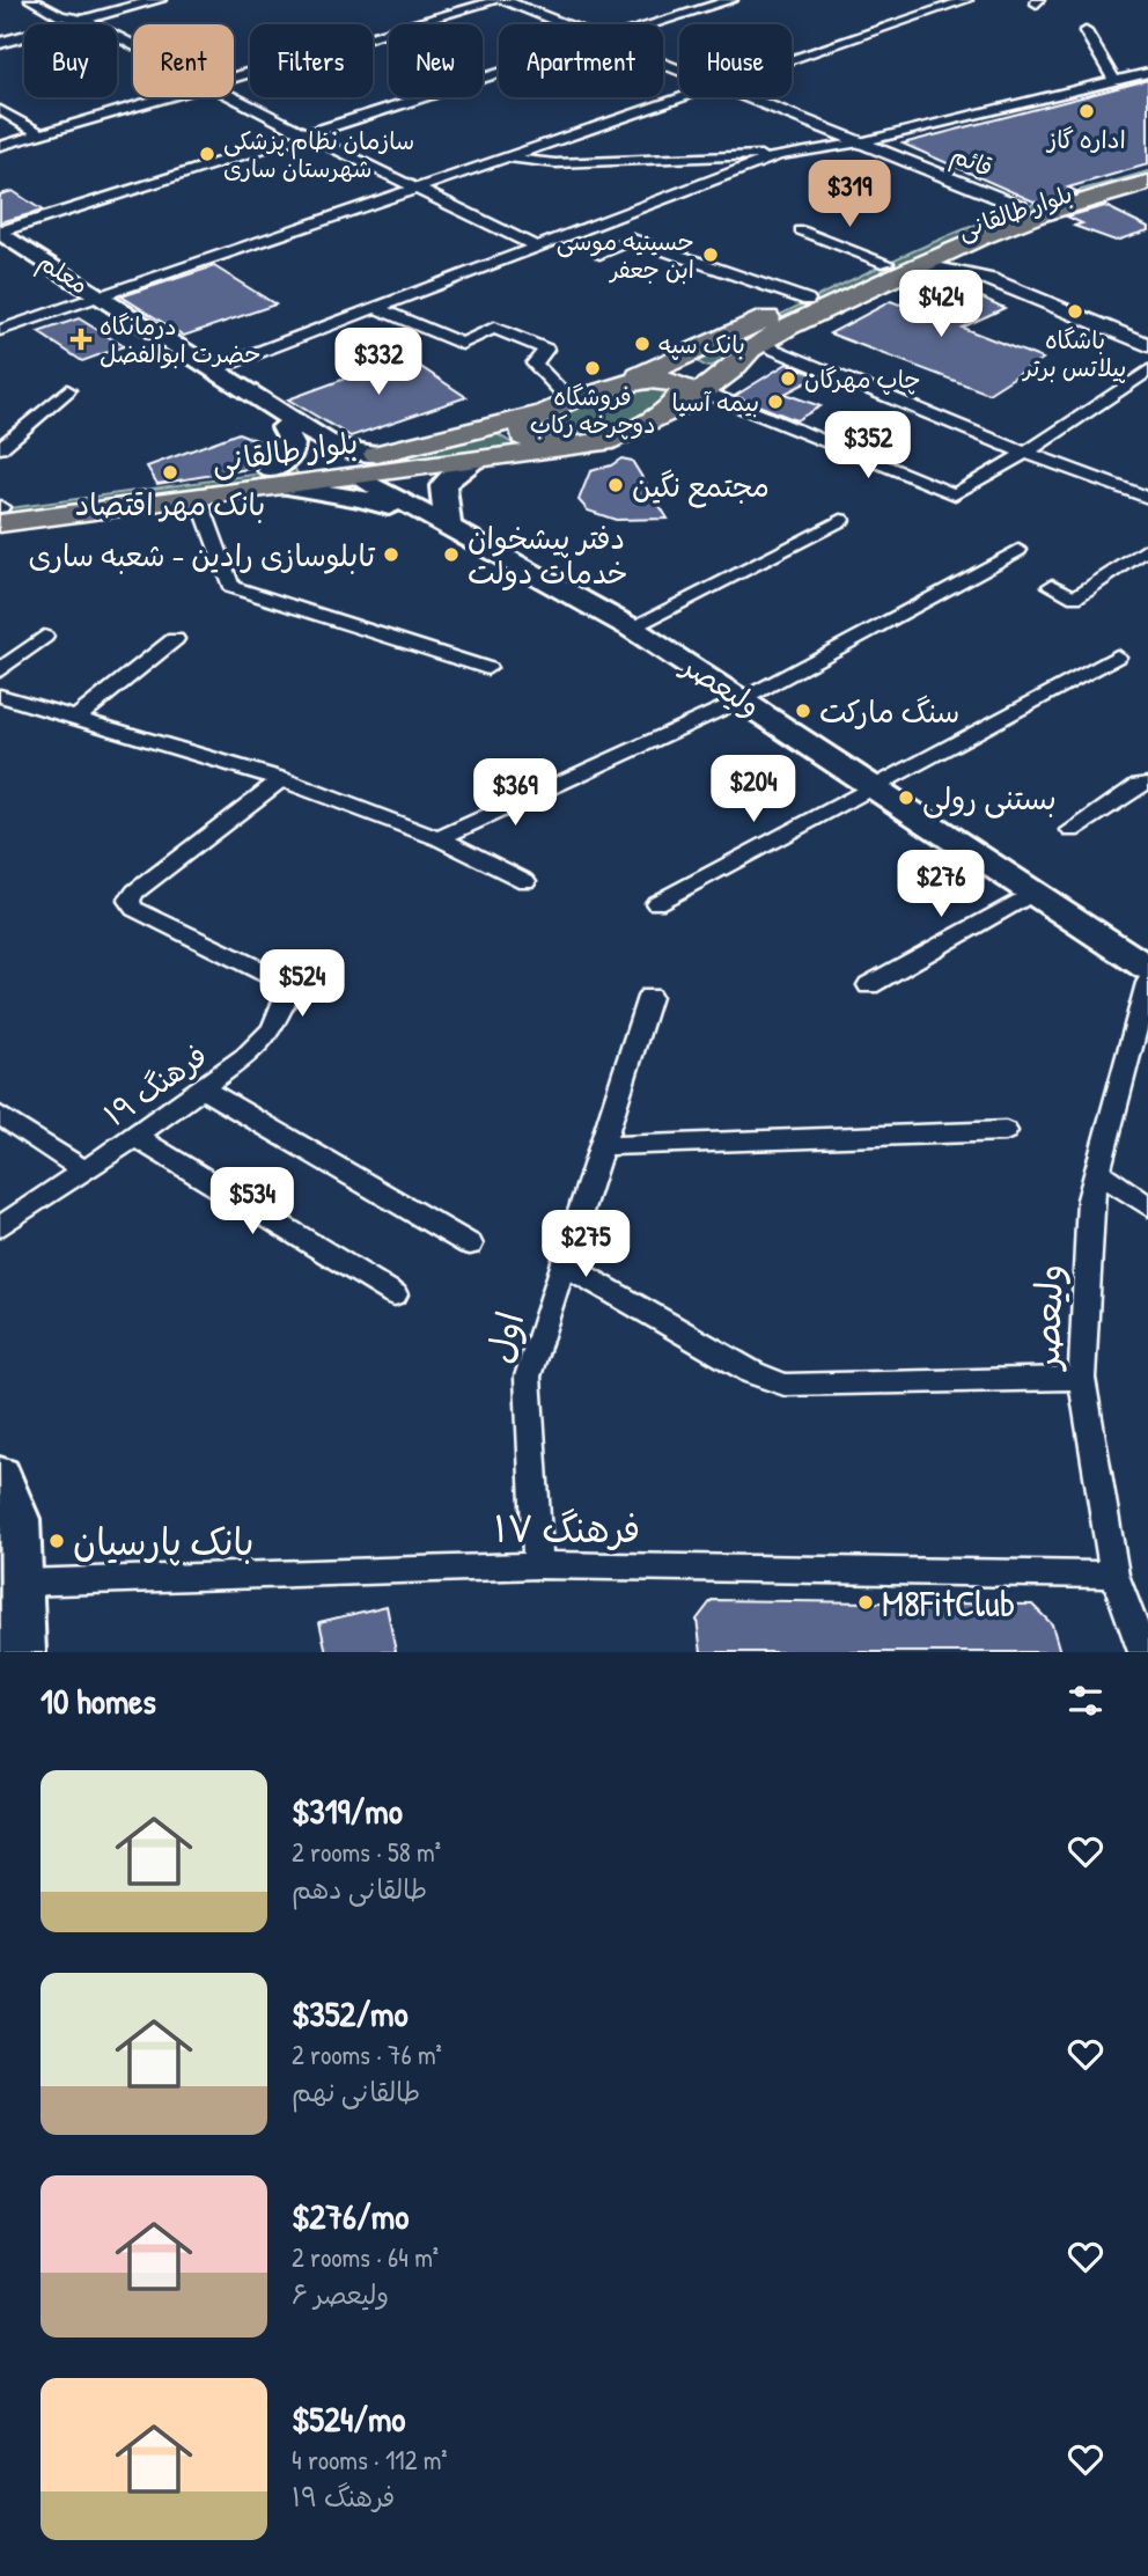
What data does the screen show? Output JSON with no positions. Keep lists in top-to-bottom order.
{
  "streets": {
    "main road": ["بلوار طالقانی", "معلم", "ولیعصر"],
    "street": [
      "قائم",
      "فرهنگ ۱۹",
      "اول",
      "فرهنگ ۱۷"
    ]
  },
  "crossings": [
    ["قائم", "بلوار طالقانی"],
    ["بلوار طالقانی", "معلم"],
    ["بلوار طالقانی", "ولیعصر"],
    ["ولیعصر", "فرهنگ ۱۷"],
    ["اول", "فرهنگ ۱۷"]
  ],
  "places": {
    "other": [
      "اداره گاز",
      "سازمان نظام پزشکی شهرستان ساری",
      "حسینیه موسی ابن جعفر",
      "باشگاه پیلاتس برتر",
      "بانک سپه",
      "فروشگاه دوچرخه رکاب",
      "چاپ مهرگان",
      "بیمه آسیا",
      "بانک مهر اقتصاد",
      "مجتمع نگین",
      "تابلوسازی رادین - شعبه ساری",
      "دفتر پیشخوان خدمات دولت",
      "سنگ مارکت",
      "بستنی رولی",
      "بانک پارسیان",
      "M8FitClub"
    ],
    "health": ["درمانگاه حضرت ابوالفضل"]
  },
  "page": {
    "chip": [
      "Buy",
      "Rent",
      "Filters",
      "New",
      "Apartment",
      "House"
    ],
    "price": [
      "$319",
      "$424",
      "$332",
      "$352",
      "$204",
      "$369",
      "$276",
      "$524",
      "$534",
      "$275"
    ],
    "heading": "10 homes",
    "list": [
      {
        "name": "$319/mo",
        "note": "2 rooms · 58 m² · طالقانی دهم"
      },
      {
        "name": "$352/mo",
        "note": "2 rooms · 76 m² · طالقانی نهم"
      },
      {
        "name": "$276/mo",
        "note": "2 rooms · 64 m² · ولیعصر ۶"
      },
      {
        "name": "$524/mo",
        "note": "4 rooms · 112 m² · فرهنگ ۱۹"
      }
    ]
  }
}
